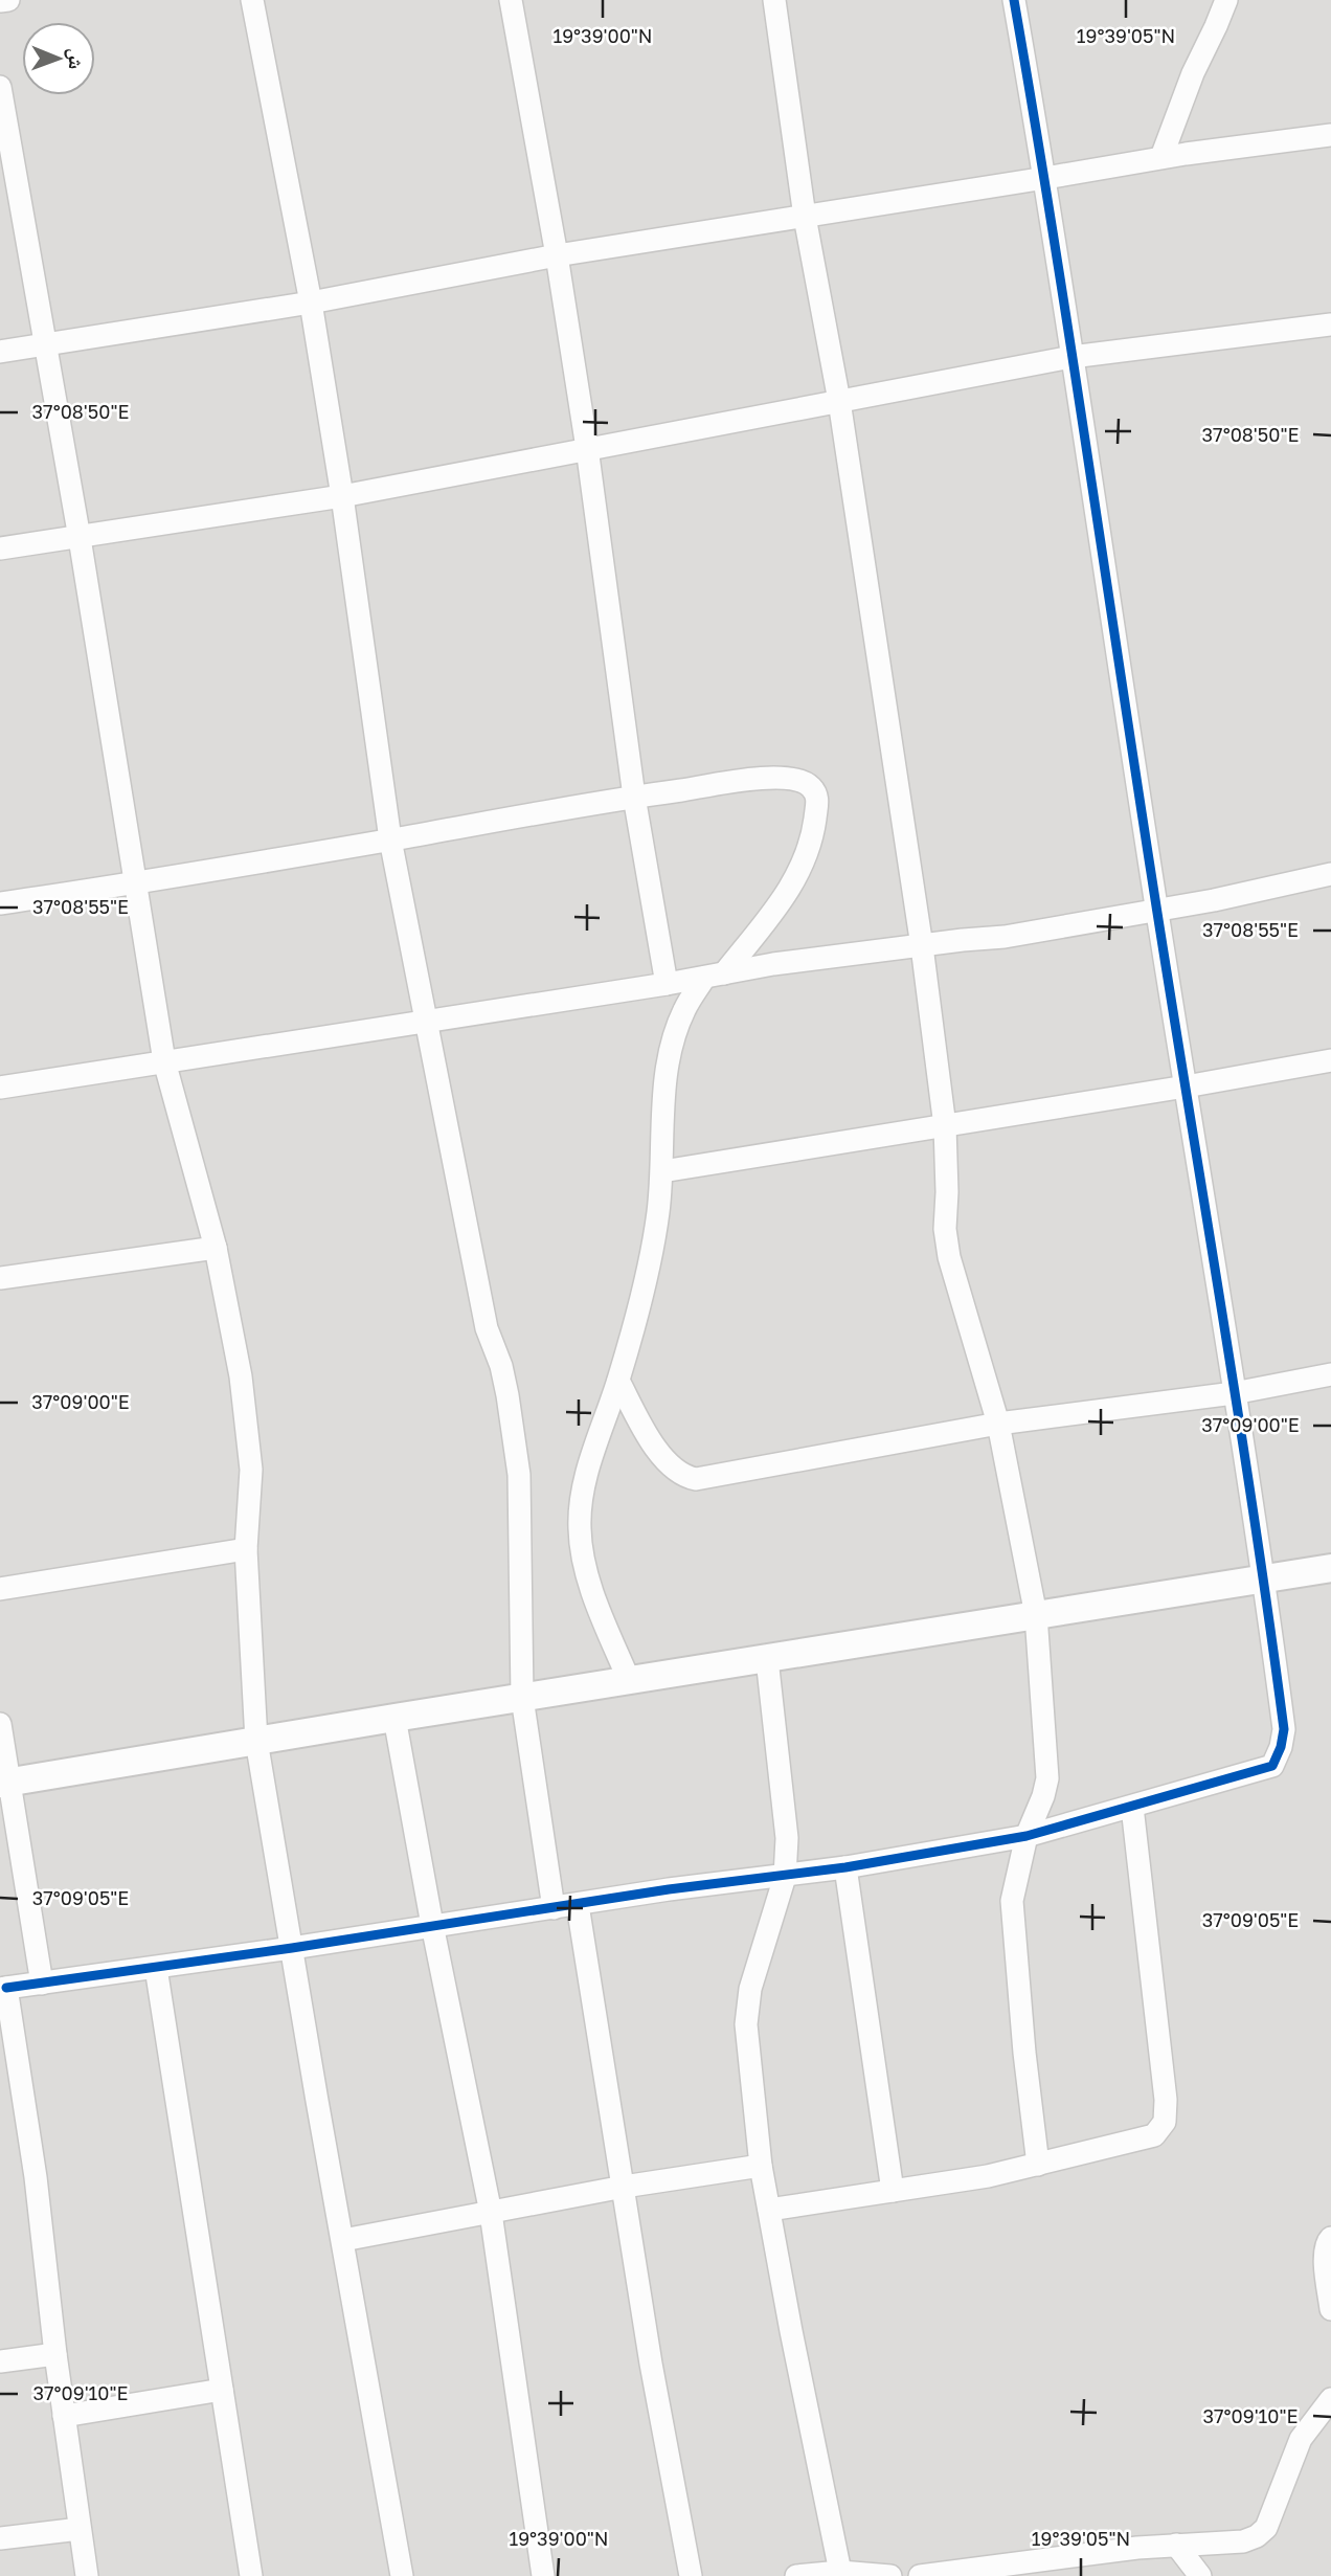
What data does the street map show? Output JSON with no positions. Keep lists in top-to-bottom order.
{
  "north": "right",
  "coordinates": [
    "19°39'00\"N",
    "19°39'05\"N",
    "37°08'50\"E",
    "37°08'55\"E",
    "37°09'00\"E",
    "37°09'05\"E",
    "37°09'10\"E"
  ]
}
